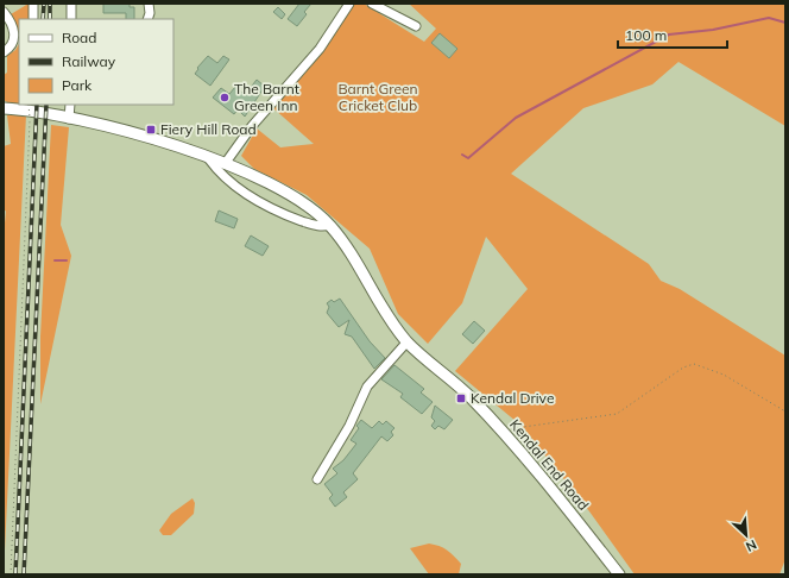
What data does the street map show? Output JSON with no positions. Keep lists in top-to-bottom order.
{
  "streets": {
    "main road": ["Kendal End Road"]
  },
  "parks": ["Barnt Green Cricket Club"],
  "places": {
    "other": ["The Barnt Green Inn"],
    "transit": ["Fiery Hill Road", "Kendal Drive"]
  },
  "legend": ["Road", "Railway", "Park"],
  "scale_bar": "100 m",
  "north": "bottom right"
}
